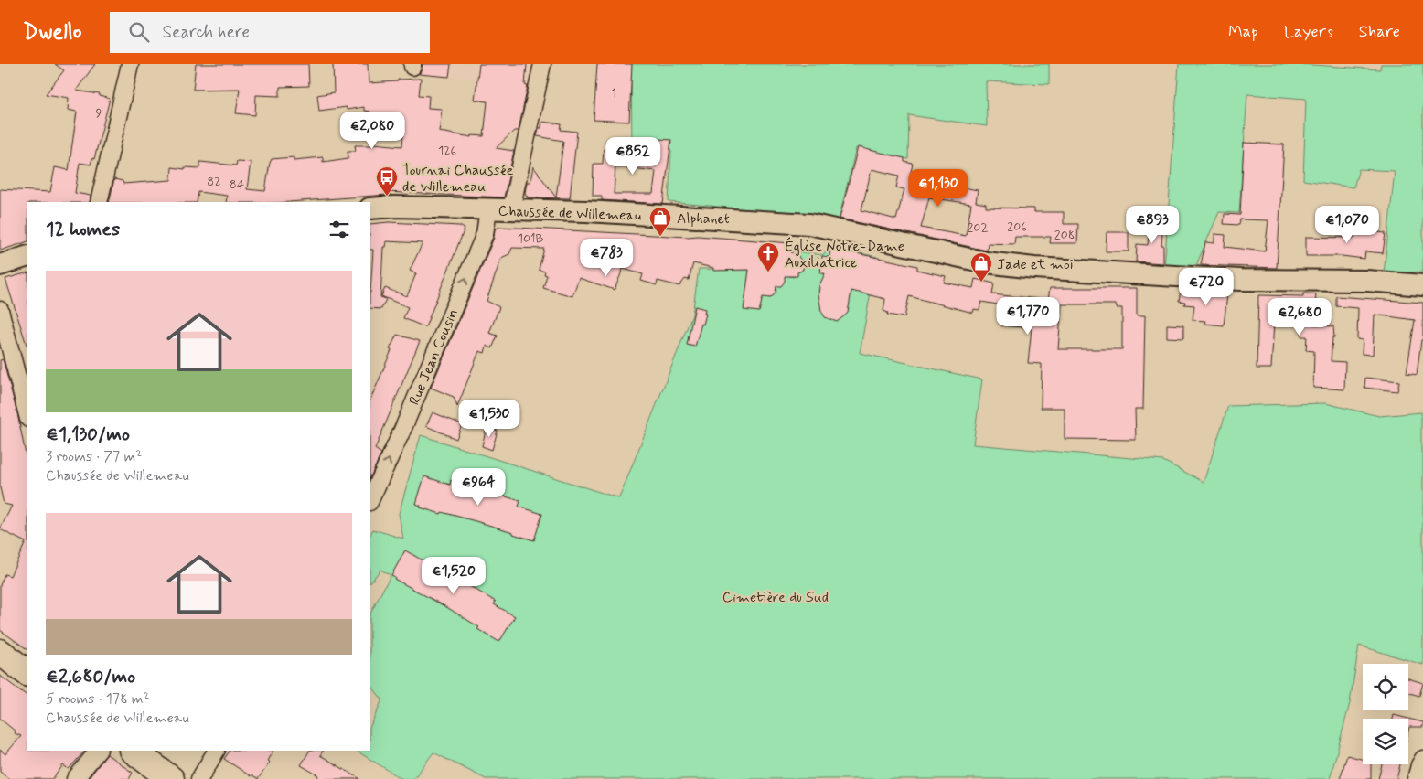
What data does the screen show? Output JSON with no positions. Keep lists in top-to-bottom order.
{
  "streets": {
    "street": ["Chaussée de Willemeau", "Rue Jean Cousin"]
  },
  "crossings": [
    ["Chaussée de Willemeau", "Rue Jean Cousin"]
  ],
  "one_way": ["Rue Jean Cousin"],
  "parks": ["Cimetière du Sud"],
  "places": {
    "bus stop": ["Tournai Chaussée de Willemeau"],
    "shop": ["Alphanet", "Jade et moi"],
    "church": ["Église Notre-Dame Auxiliatrice"]
  },
  "house_numbers": [
    "1",
    "9",
    "126",
    "82",
    "84",
    "206",
    "202",
    "208",
    "101B"
  ],
  "page": {
    "header": "Dwello",
    "search": "Search here",
    "nav": ["Map", "Layers", "Share"],
    "price": [
      "€2,080",
      "€852",
      "€1,130",
      "€893",
      "€1,070",
      "€783",
      "€720",
      "€1,770",
      "€2,680",
      "€1,530",
      "€964",
      "€1,520"
    ],
    "heading": "12 homes",
    "list": [
      {
        "name": "€1,130/mo",
        "note": "3 rooms · 77 m² · Chaussée de Willemeau"
      },
      {
        "name": "€2,680/mo",
        "note": "5 rooms · 178 m² · Chaussée de Willemeau"
      }
    ]
  }
}
